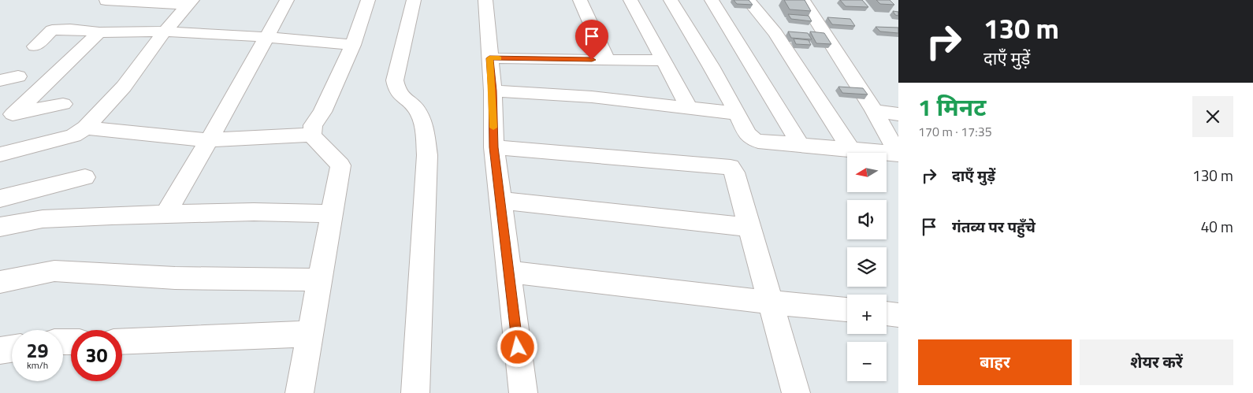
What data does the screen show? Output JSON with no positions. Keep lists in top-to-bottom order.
{
  "north": "left",
  "page": {
    "turn": ["130 m", "दाएँ मुड़ें"],
    "heading": ["1 मिनट", "170 m · 17:35"],
    "list": [
      {
        "name": "दाएँ मुड़ें",
        "value": "130 m"
      },
      {
        "name": "गंतव्य पर पहुँचे",
        "value": "40 m"
      }
    ],
    "map_buttons": ["+", "−"],
    "speed": "29 km/h",
    "limit": "30",
    "buttons": ["बाहर", "शेयर करें"]
  }
}
